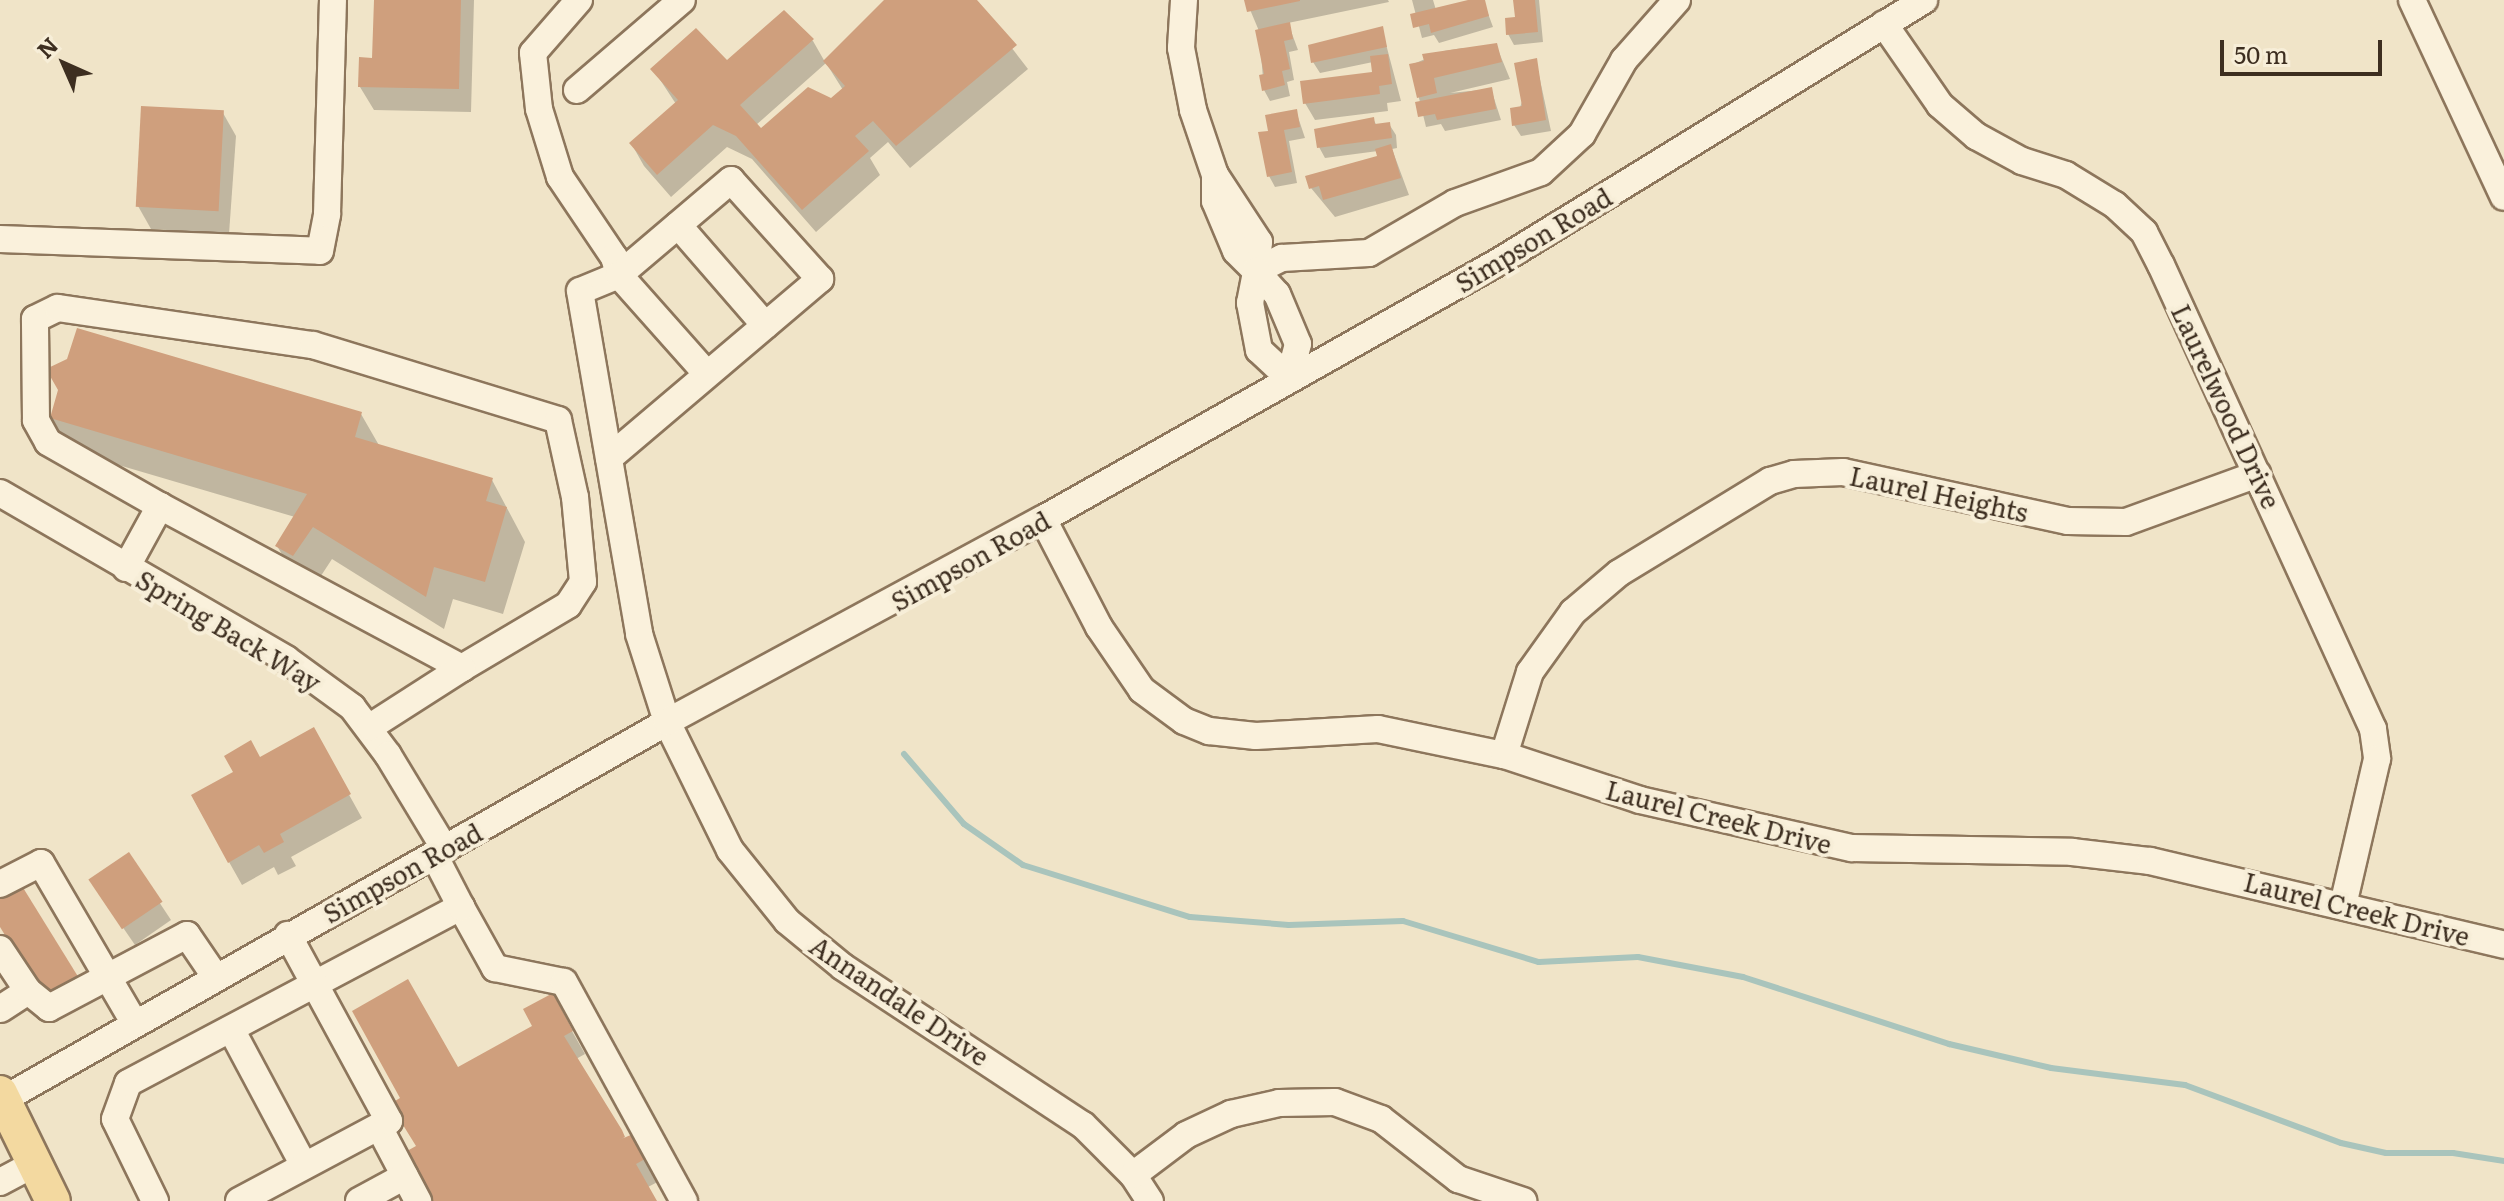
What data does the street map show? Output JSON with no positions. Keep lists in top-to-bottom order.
{
  "streets": {
    "street": [
      "Simpson Road",
      "Laurelwood Drive",
      "Laurel Heights",
      "Spring Back Way",
      "Laurel Creek Drive",
      "Annandale Drive"
    ]
  },
  "crossings": [
    ["Simpson Road", "Laurelwood Drive"],
    ["Simpson Road", "Spring Back Way"],
    ["Simpson Road", "Laurel Creek Drive"],
    ["Simpson Road", "Annandale Drive"],
    ["Laurelwood Drive", "Laurel Heights"],
    ["Laurelwood Drive", "Laurel Creek Drive"],
    ["Laurel Heights", "Laurel Creek Drive"]
  ],
  "scale_bar": "50 m",
  "north": "top left"
}
